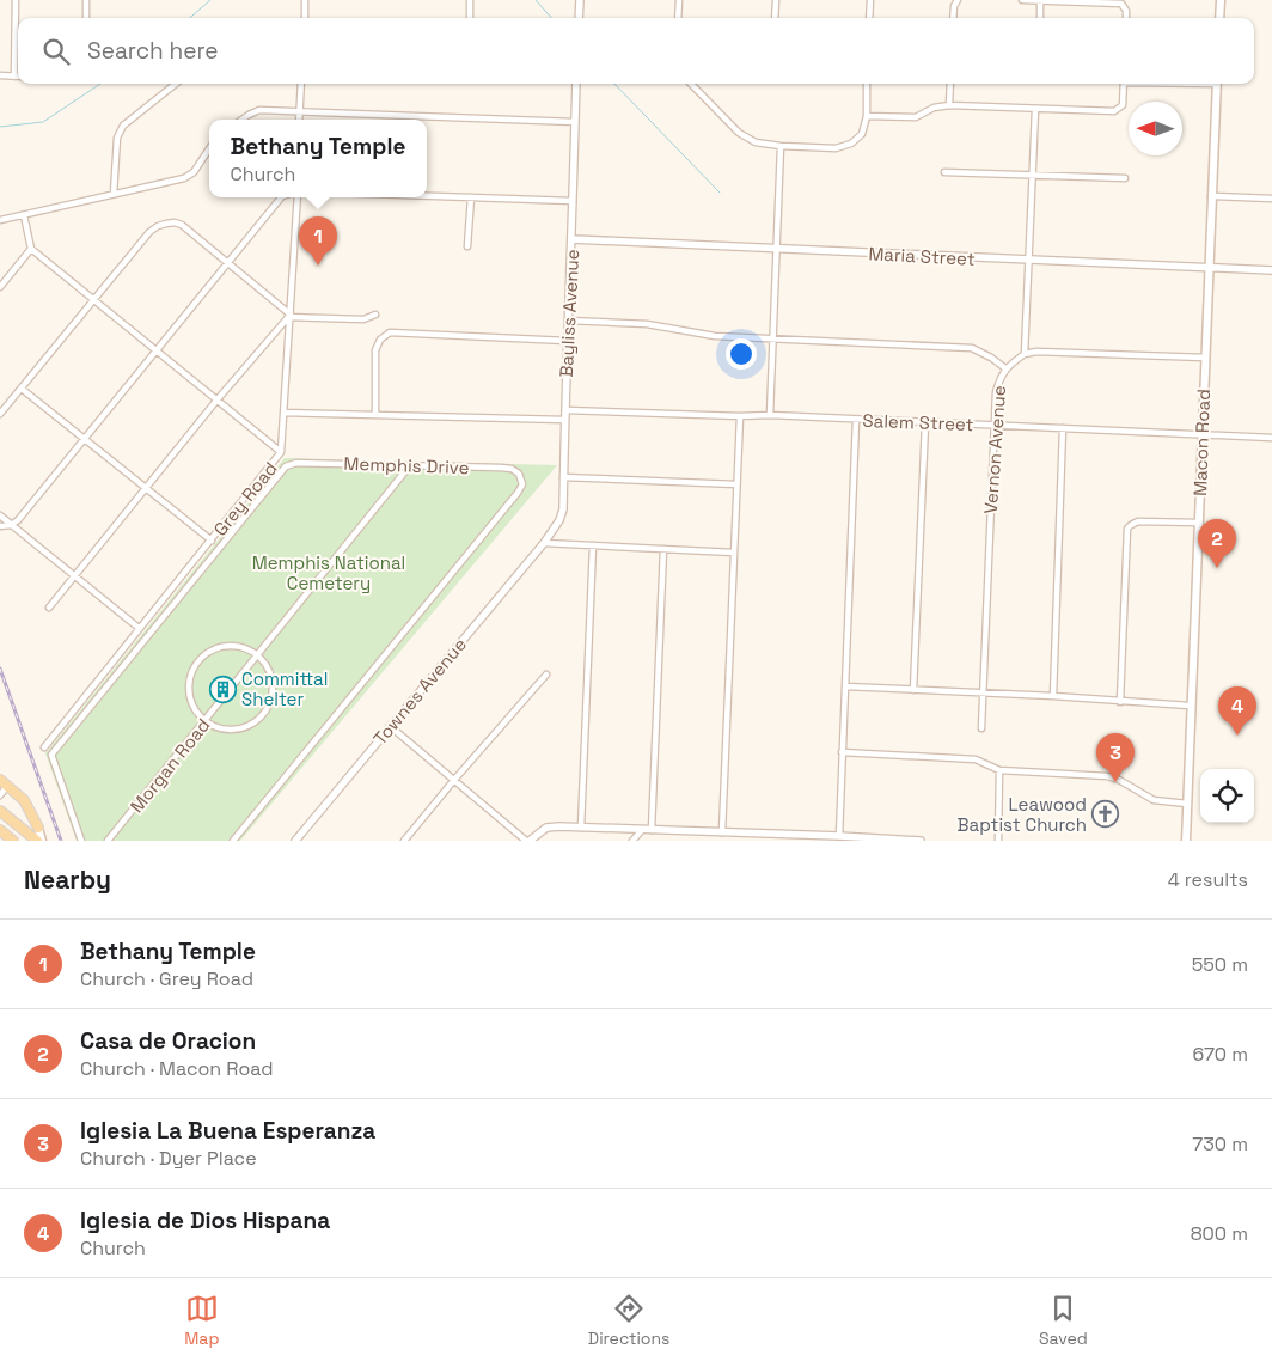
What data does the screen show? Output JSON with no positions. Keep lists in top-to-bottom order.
{
  "streets": {
    "main road": ["Macon Road"],
    "street": [
      "Maria Street",
      "Bayliss Avenue",
      "Salem Street",
      "Vernon Avenue",
      "Memphis Drive",
      "Grey Road",
      "Townes Avenue",
      "Morgan Road"
    ]
  },
  "crossings": [
    ["Maria Street", "Bayliss Avenue"],
    ["Maria Street", "Macon Road"],
    ["Bayliss Avenue", "Salem Street"],
    ["Bayliss Avenue", "Townes Avenue"],
    ["Salem Street", "Macon Road"],
    ["Salem Street", "Vernon Avenue"],
    ["Memphis Drive", "Morgan Road"]
  ],
  "parks": ["Memphis National Cemetery"],
  "places": {
    "building": ["Committal Shelter"],
    "church": ["Leawood Baptist Church"]
  },
  "north": "left",
  "page": {
    "search": "Search here",
    "popup": ["Bethany Temple", "Church"],
    "pins": [
      "1",
      "2",
      "4",
      "3"
    ],
    "heading": ["Nearby", "4 results"],
    "list": [
      {
        "mark": "1",
        "name": "Bethany Temple",
        "note": "Church · Grey Road",
        "value": "550 m"
      },
      {
        "mark": "2",
        "name": "Casa de Oracion",
        "note": "Church · Macon Road",
        "value": "670 m"
      },
      {
        "mark": "3",
        "name": "Iglesia La Buena Esperanza",
        "note": "Church · Dyer Place",
        "value": "730 m"
      },
      {
        "mark": "4",
        "name": "Iglesia de Dios Hispana",
        "note": "Church",
        "value": "800 m"
      }
    ],
    "nav": ["Map", "Directions", "Saved"]
  }
}
